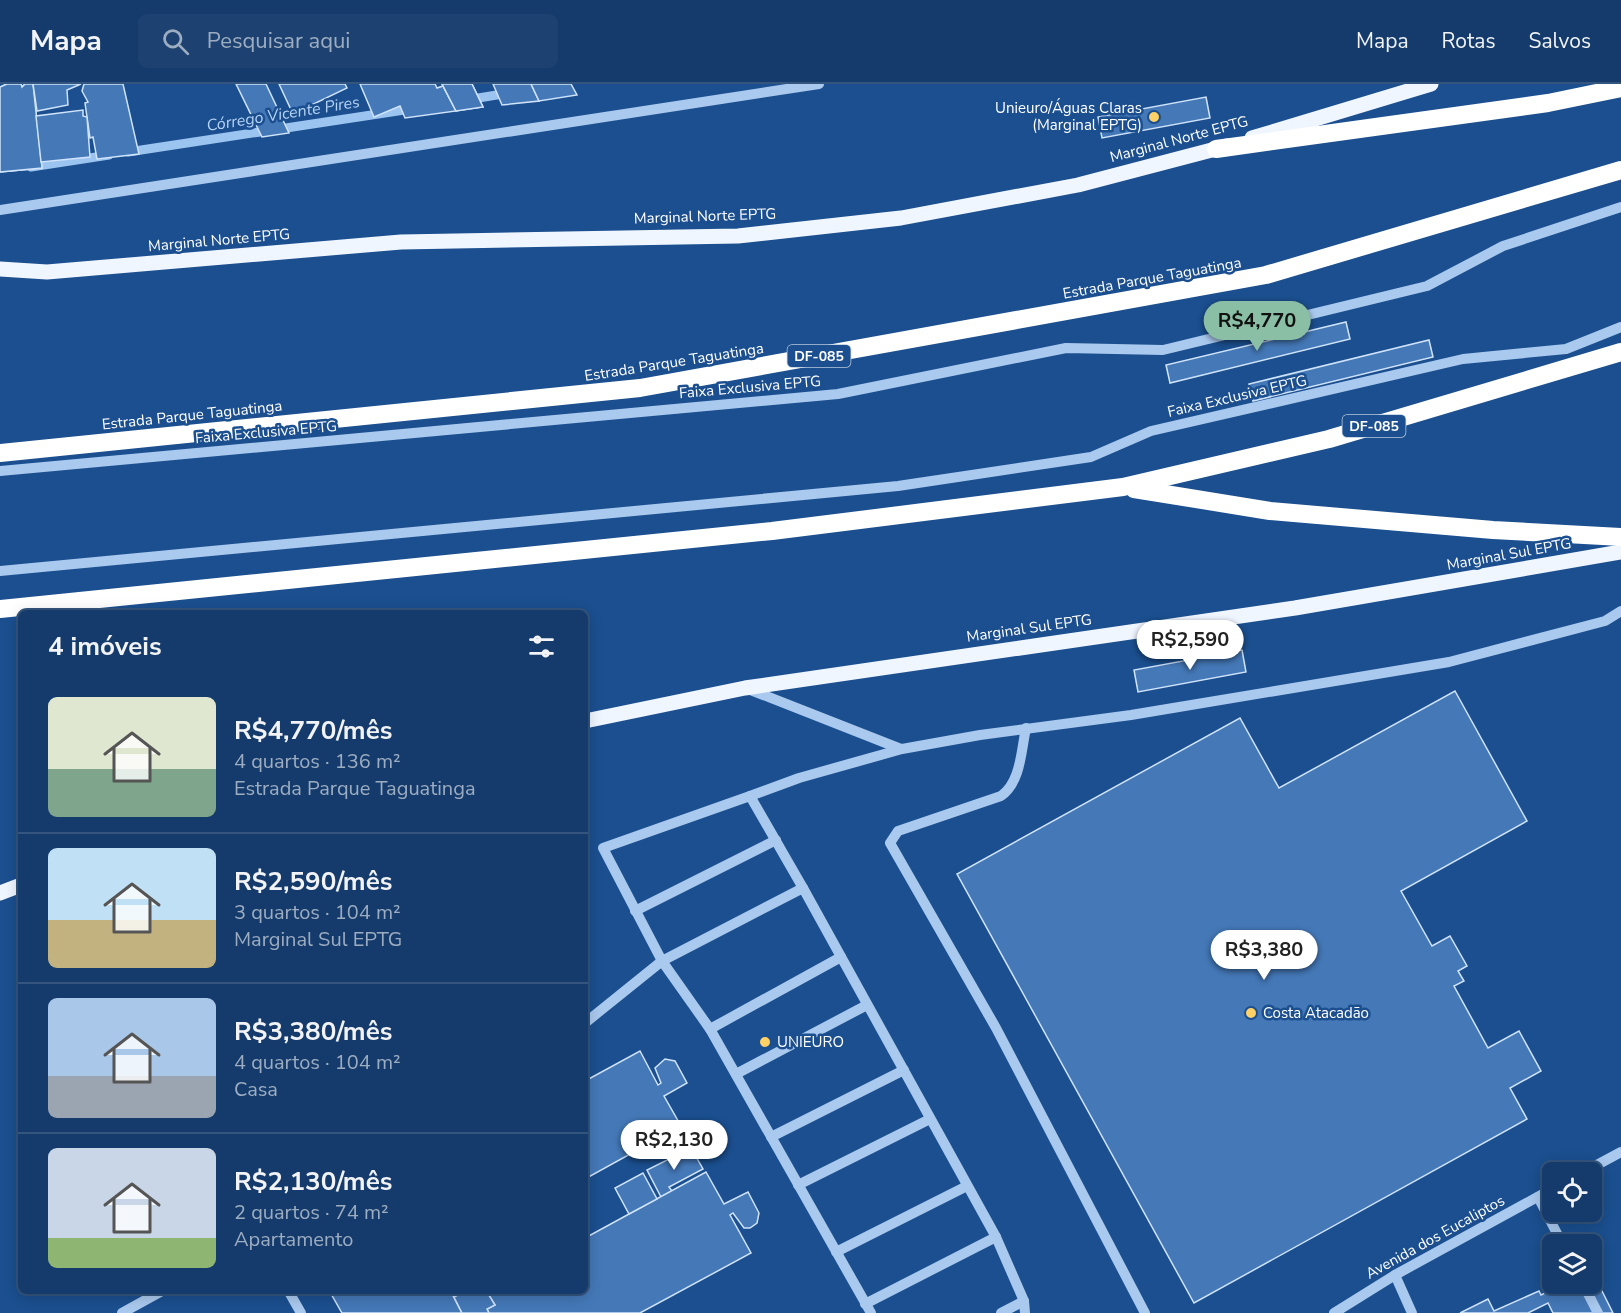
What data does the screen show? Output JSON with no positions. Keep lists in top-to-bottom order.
{
  "streets": {
    "highway": ["Estrada Parque Taguatinga", "DF-085"],
    "main road": ["Marginal Norte EPTG", "Marginal Sul EPTG"],
    "street": ["Faixa Exclusiva EPTG", "Avenida dos Eucaliptos"]
  },
  "water": ["Córrego Vicente Pires"],
  "places": ["Unieuro/Águas Claras (Marginal EPTG)", "Costa Atacadão", "UNIEURO"],
  "page": {
    "header": "Mapa",
    "search": "Pesquisar aqui",
    "nav": ["Mapa", "Rotas", "Salvos"],
    "price": [
      "R$4,770",
      "R$2,590",
      "R$3,380",
      "R$2,130"
    ],
    "heading": "4 imóveis",
    "list": [
      {
        "name": "R$4,770/mês",
        "note": "4 quartos · 136 m² · Estrada Parque Taguatinga"
      },
      {
        "name": "R$2,590/mês",
        "note": "3 quartos · 104 m² · Marginal Sul EPTG"
      },
      {
        "name": "R$3,380/mês",
        "note": "4 quartos · 104 m² · Casa"
      },
      {
        "name": "R$2,130/mês",
        "note": "2 quartos · 74 m² · Apartamento"
      }
    ]
  }
}
